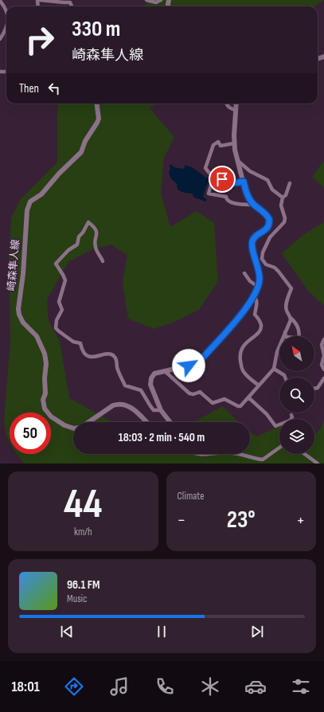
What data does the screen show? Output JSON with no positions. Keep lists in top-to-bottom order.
{
  "streets": {
    "main road": ["崎森隼人線"]
  },
  "north": "top left",
  "page": {
    "turn": ["330 m", "崎森隼人線"],
    "then": "Then",
    "limit": "50",
    "trip": "18:03 · 2 min · 540 m",
    "tile": [
      ["44", "km/h"],
      "Climate"
    ],
    "heat": ["−", "23°", "+"],
    "song": ["96.1 FM", "Music"],
    "tabs": "18:01"
  }
}
